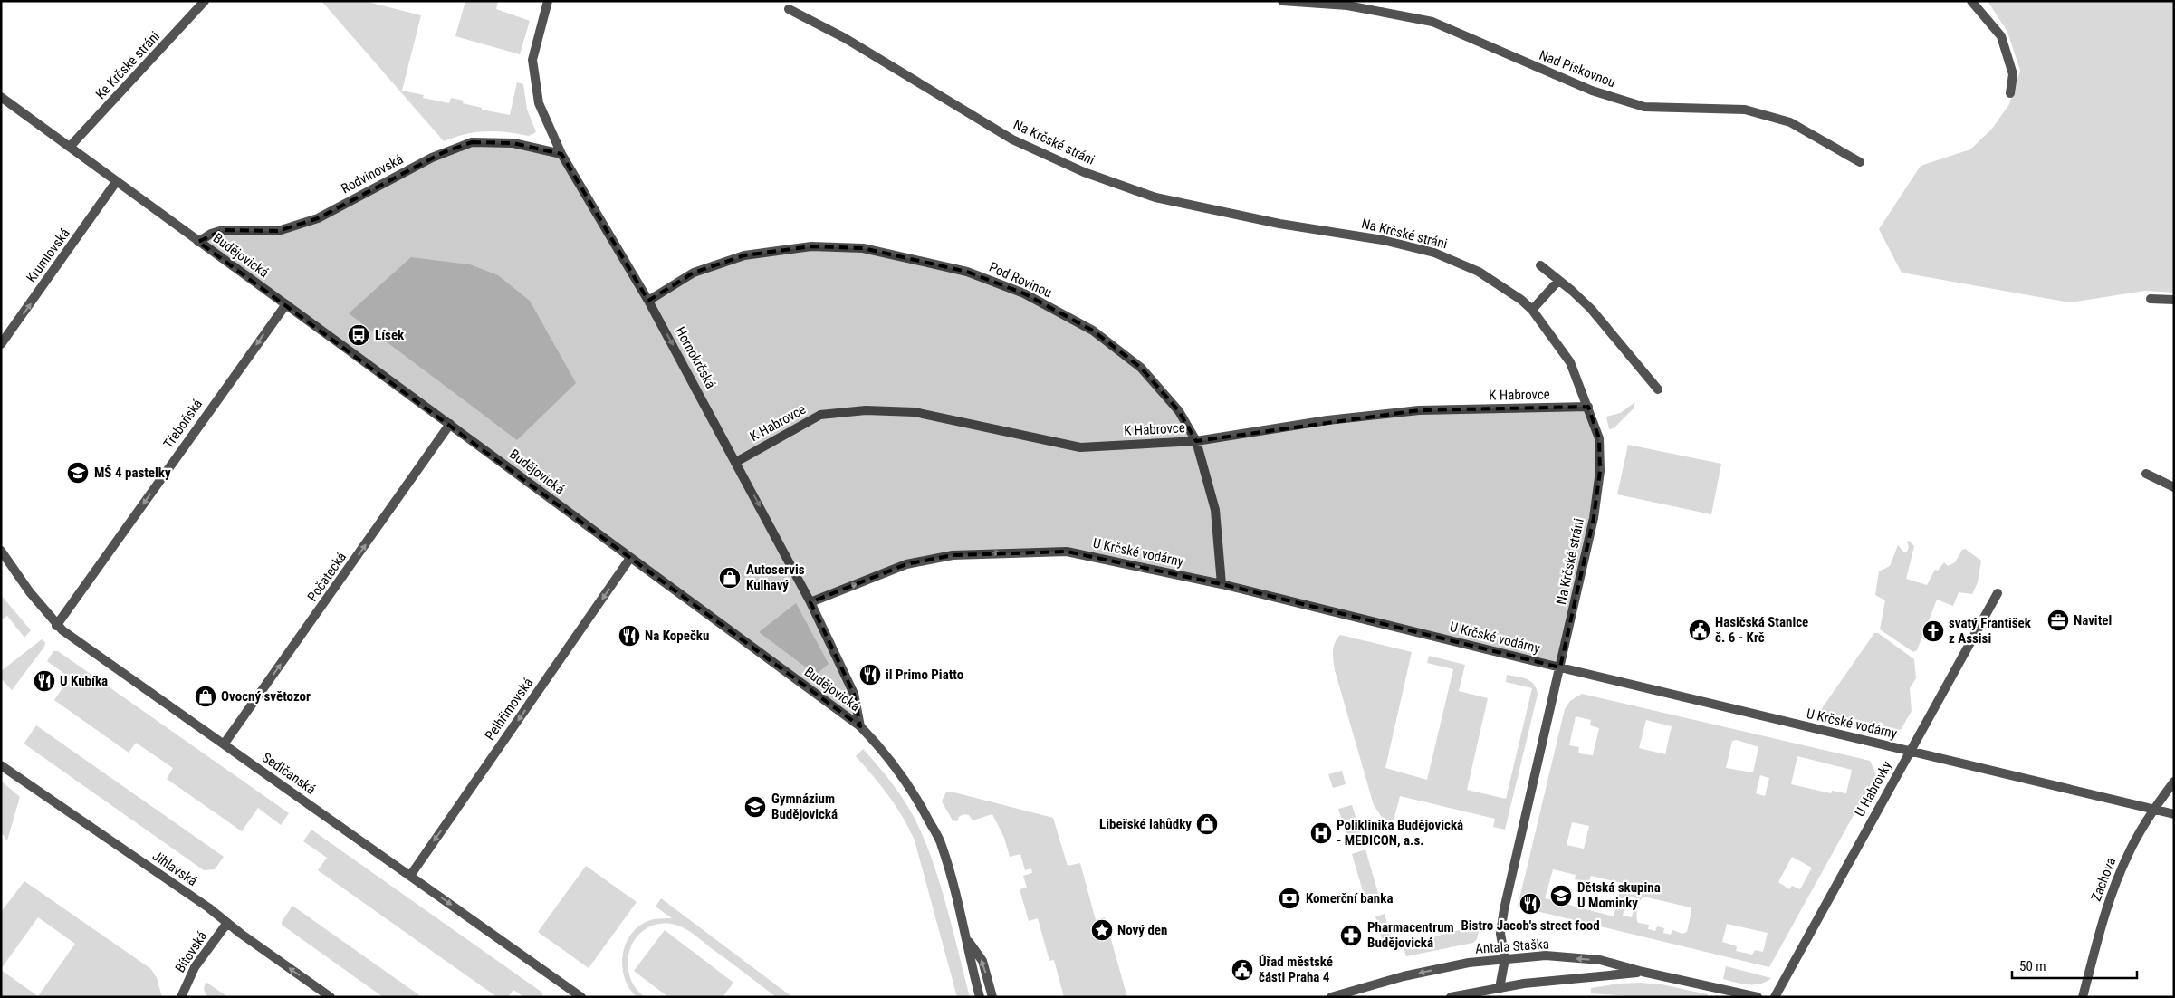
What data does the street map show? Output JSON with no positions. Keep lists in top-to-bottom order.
{
  "streets": {
    "street": [
      "Ke Krčské stráni",
      "Nad Pískovnou",
      "Na Krčské stráni",
      "Rodvinovská",
      "Krumlovská",
      "Budějovická",
      "Pod Rovinou",
      "Hornokrčská",
      "K Habrovce",
      "Třeboňská",
      "U Krčské vodárny",
      "Počátecká",
      "Pelhřimovská",
      "Sedlčanská",
      "U Habrovky",
      "Jihlavská",
      "Zachova",
      "Antala Staška",
      "Bítovská"
    ]
  },
  "crossings": [
    ["Ke Krčské stráni", "Budějovická"],
    ["Na Krčské stráni", "K Habrovce"],
    ["Na Krčské stráni", "U Krčské vodárny"],
    ["Na Krčské stráni", "Antala Staška"],
    ["Rodvinovská", "Budějovická"],
    ["Rodvinovská", "Hornokrčská"],
    ["Krumlovská", "Budějovická"],
    ["Budějovická", "Hornokrčská"],
    ["Budějovická", "Třeboňská"],
    ["Budějovická", "Počátecká"],
    ["Budějovická", "Pelhřimovská"],
    ["Pod Rovinou", "Hornokrčská"],
    ["Pod Rovinou", "K Habrovce"],
    ["Pod Rovinou", "U Krčské vodárny"],
    ["Hornokrčská", "K Habrovce"],
    ["Hornokrčská", "U Krčské vodárny"],
    ["Třeboňská", "Sedlčanská"],
    ["U Krčské vodárny", "U Habrovky"],
    ["U Krčské vodárny", "Zachova"],
    ["Počátecká", "Sedlčanská"],
    ["Pelhřimovská", "Sedlčanská"],
    ["Jihlavská", "Bítovská"]
  ],
  "one_way": [
    "Krumlovská",
    "Hornokrčská",
    "Třeboňská",
    "Počátecká",
    "Pelhřimovská"
  ],
  "places": {
    "bus stop": ["Lísek"],
    "school or university": ["MŠ 4 pastelky", "Gymnázium Budějovická", "Dětská skupina U Mominky"],
    "shop": ["Autoservis Kulhavý", "Ovocný světozor", "Libeřské lahůdky"],
    "office": ["Navitel"],
    "public building": ["Hasičská Stanice č. 6 - Krč", "Úřad městské části Praha 4"],
    "church": ["svatý František z Assisi"],
    "restaurant": [
      "Na Kopečku",
      "il Primo Piatto",
      "U Kubíka",
      "Bistro Jacob's street food"
    ],
    "hospital": ["Poliklinika Budějovická - MEDICON, a.s."],
    "bank": ["Komerční banka"],
    "place": ["Nový den"],
    "pharmacy": ["Pharmacentrum Budějovická"]
  },
  "scale_bar": "50 m"
}
